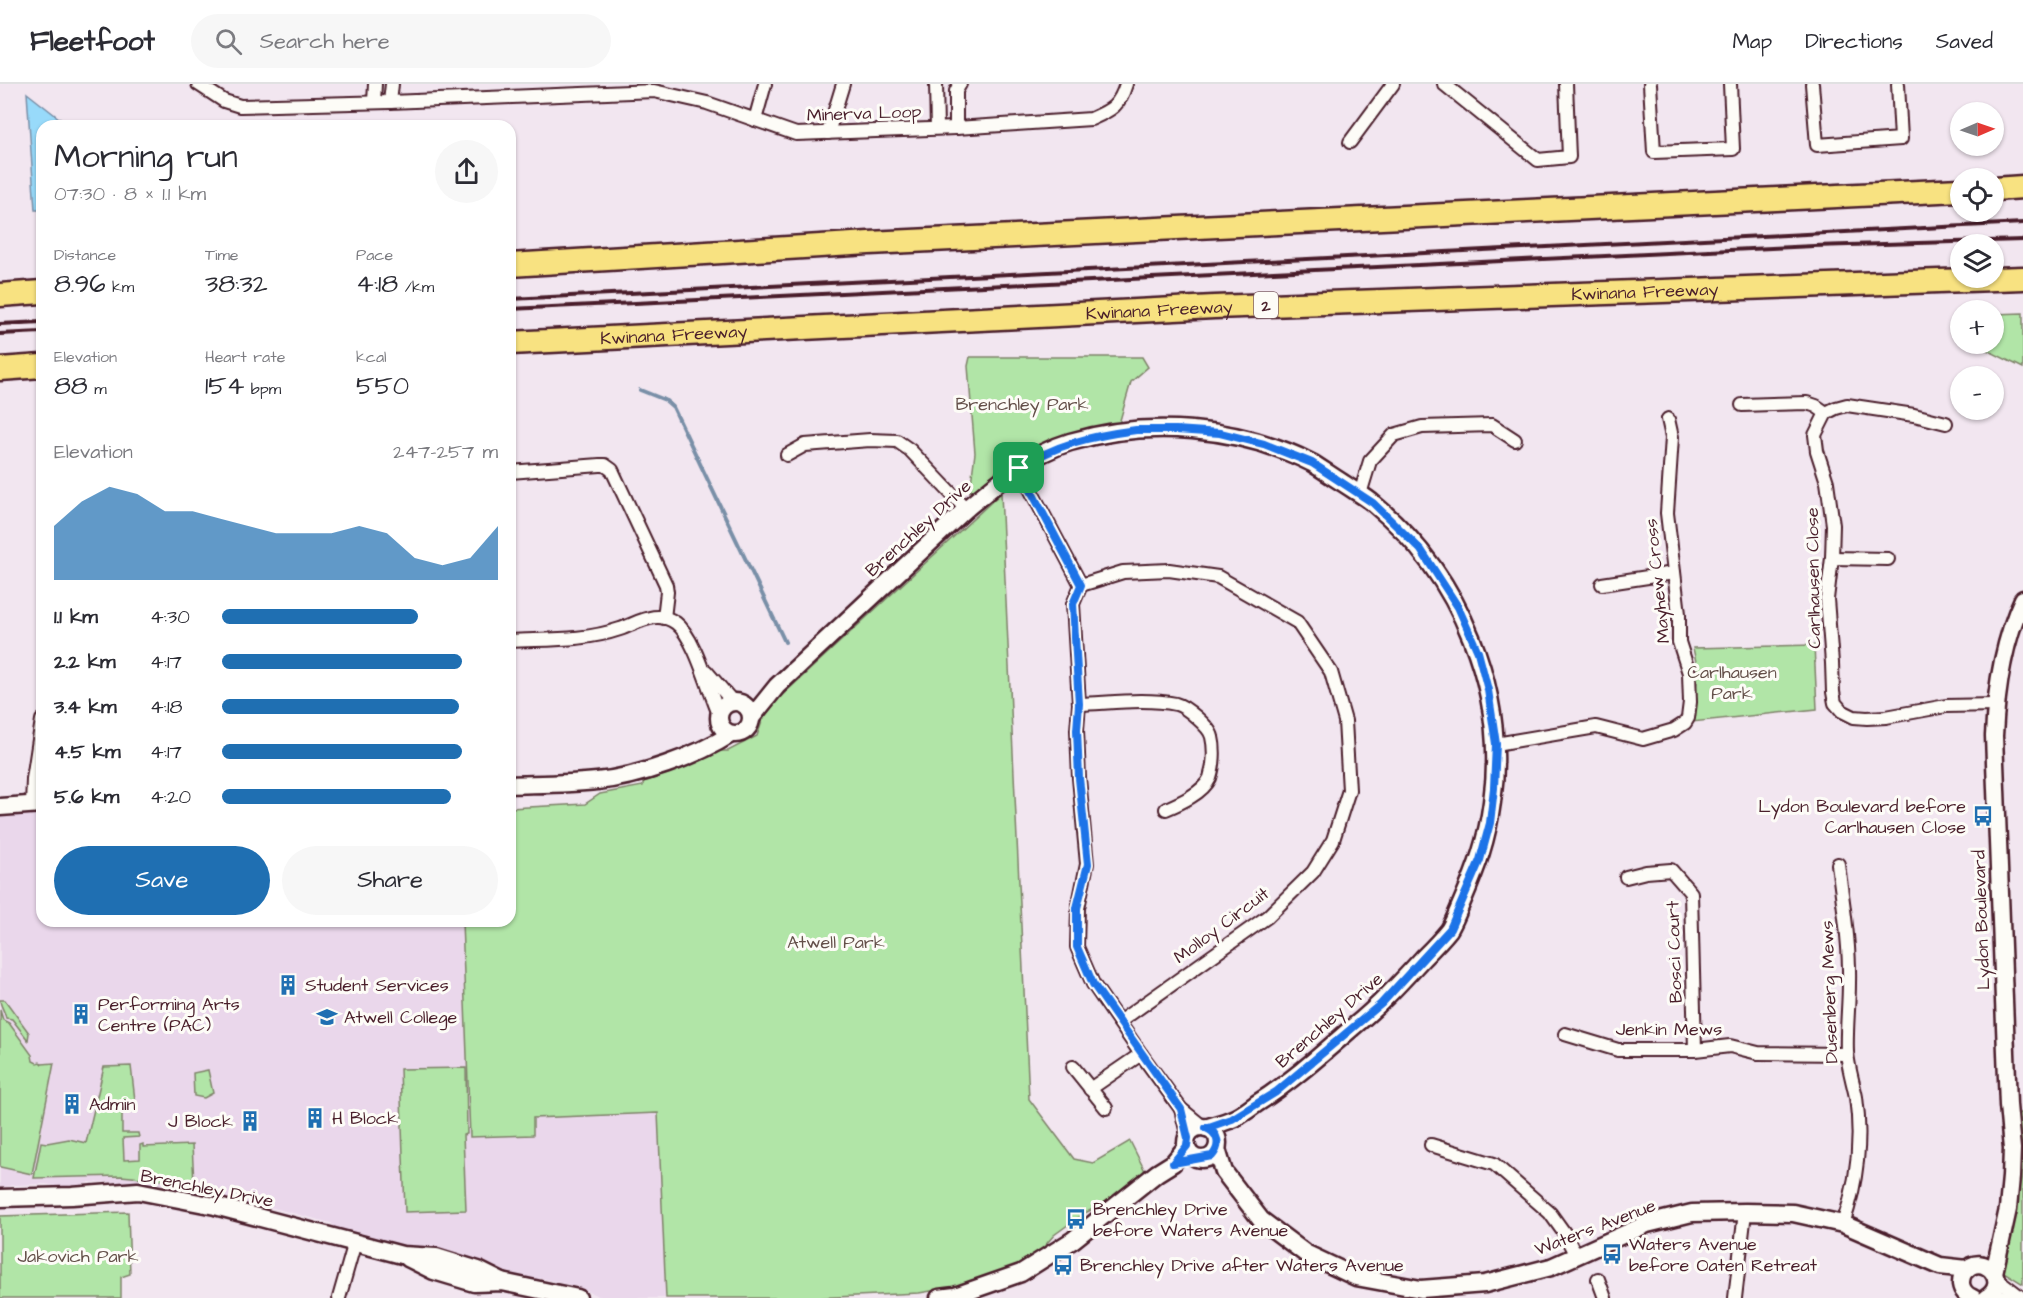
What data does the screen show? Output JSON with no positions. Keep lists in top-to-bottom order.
{
  "streets": {
    "highway": ["Kwinana Freeway", "2"],
    "street": [
      "Minerva Loop",
      "Brenchley Drive",
      "Carlhausen Close",
      "Mayhew Cross",
      "Lydon Boulevard",
      "Molloy Circuit",
      "Bosci Court",
      "Dusenberg Mews",
      "Jenkin Mews",
      "Waters Avenue"
    ]
  },
  "crossings": [
    ["Brenchley Drive", "Mayhew Cross"],
    ["Brenchley Drive", "Waters Avenue"],
    ["Carlhausen Close", "Lydon Boulevard"],
    ["Bosci Court", "Jenkin Mews"],
    ["Dusenberg Mews", "Jenkin Mews"],
    ["Dusenberg Mews", "Waters Avenue"]
  ],
  "parks": [
    "Brenchley Park",
    "Carlhausen Park",
    "Atwell Park",
    "Jakovich Park"
  ],
  "places": {
    "bus stop": [
      "Lydon Boulevard before Carlhausen Close",
      "Brenchley Drive before Waters Avenue",
      "Waters Avenue before Oaten Retreat",
      "Brenchley Drive after Waters Avenue"
    ],
    "building": [
      "Student Services",
      "Performing Arts Centre (PAC)",
      "Admin",
      "H Block",
      "J Block"
    ],
    "school or university": ["Atwell College"]
  },
  "north": "right",
  "page": {
    "header": "Fleetfoot",
    "search": "Search here",
    "nav": ["Map", "Directions", "Saved"],
    "map_buttons": ["+", "−"],
    "heading": ["Morning run", "07:30 · 8 × 1.1 km"],
    "stats": [
      ["Distance", "8.96 km"],
      ["Time", "38:32"],
      ["Pace", "4:18 /km"],
      ["Elevation", "88 m"],
      ["Heart rate", "154 bpm"],
      ["kcal", "550"]
    ],
    "chart": ["Elevation", "247–257 m"],
    "list": [
      {
        "name": "1.1 km",
        "note": "4:30"
      },
      {
        "name": "2.2 km",
        "note": "4:17"
      },
      {
        "name": "3.4 km",
        "note": "4:18"
      },
      {
        "name": "4.5 km",
        "note": "4:17"
      },
      {
        "name": "5.6 km",
        "note": "4:20"
      }
    ],
    "buttons": ["Save", "Share"]
  }
}
